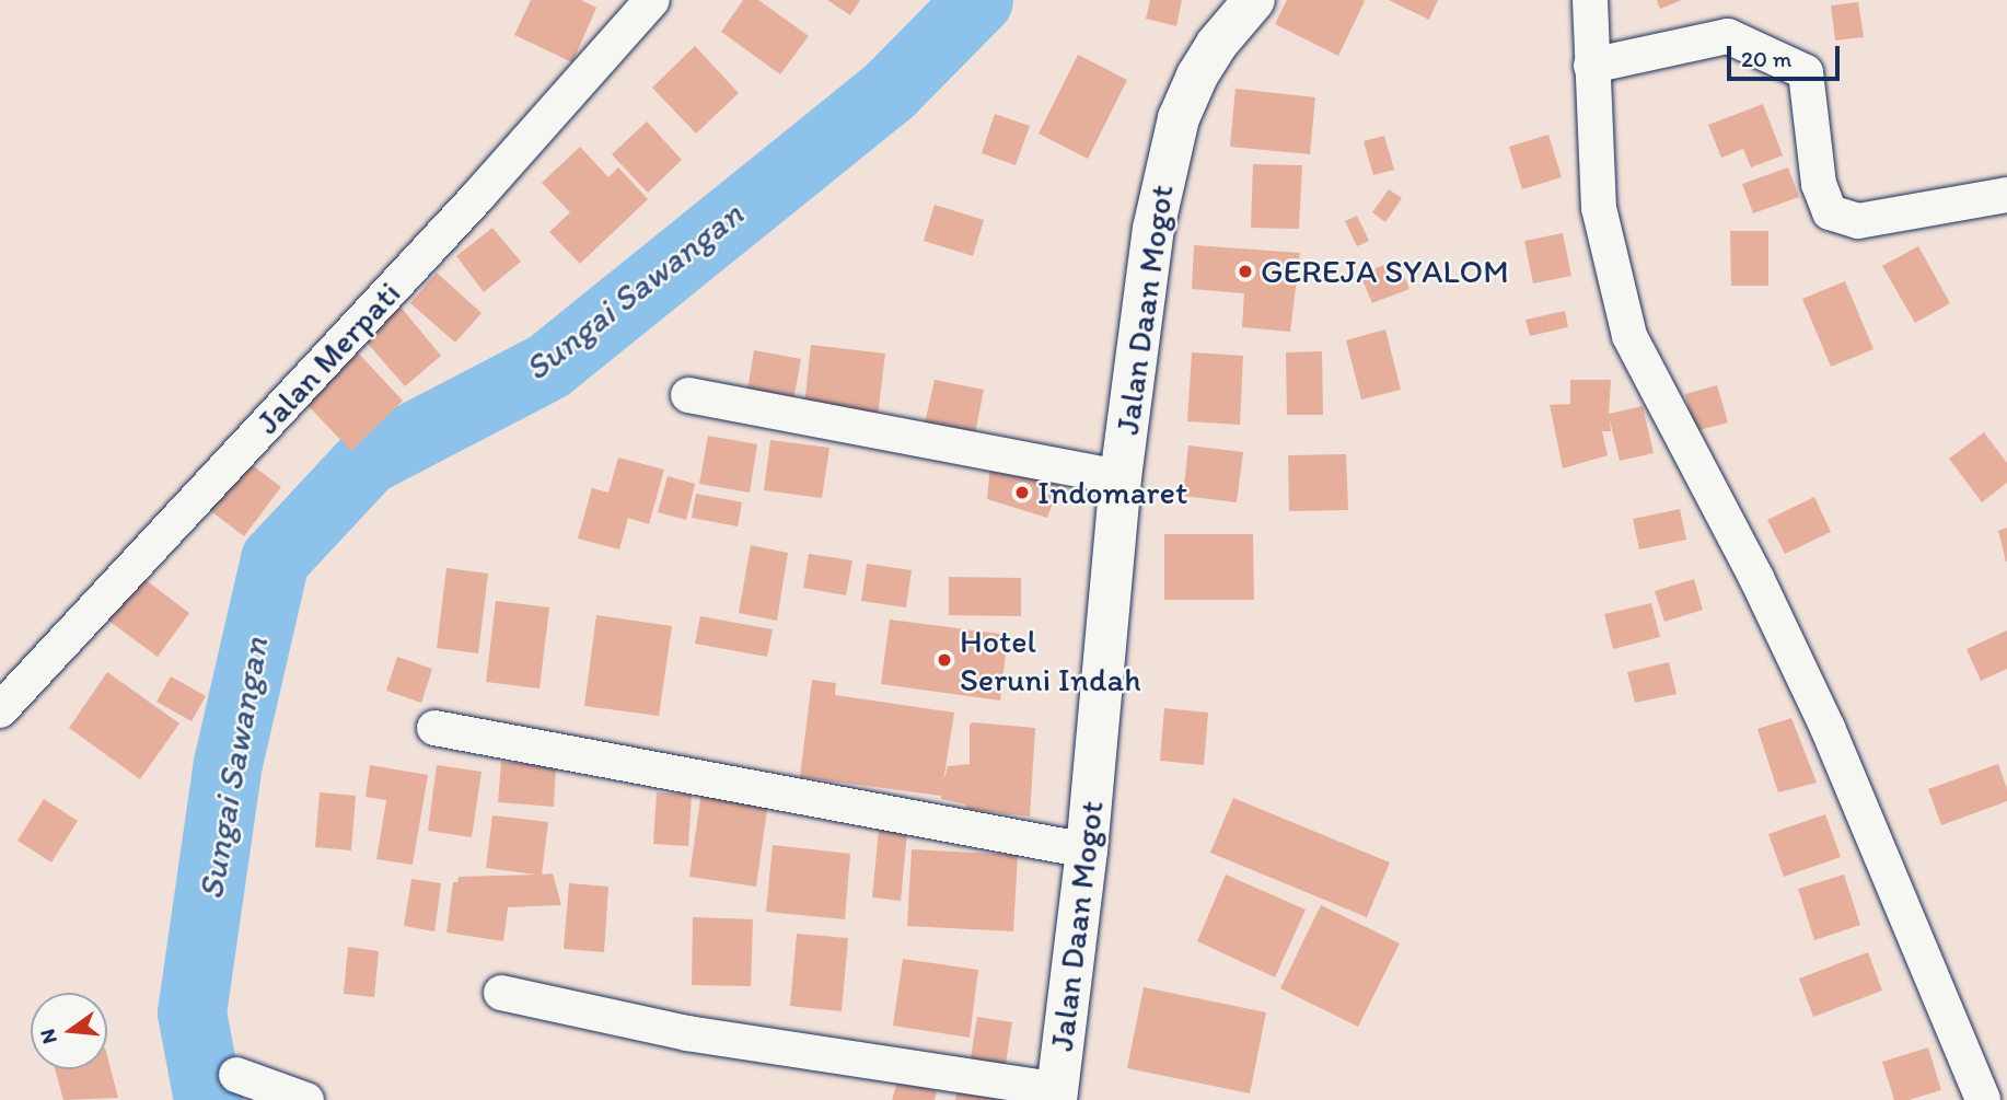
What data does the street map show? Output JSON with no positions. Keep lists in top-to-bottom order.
{
  "streets": {
    "main road": ["Jalan Daan Mogot"],
    "street": ["Jalan Merpati"]
  },
  "water": ["Sungai Sawangan"],
  "places": ["GEREJA SYALOM", "Indomaret", "Hotel Seruni Indah"],
  "scale_bar": "20 m",
  "north": "left"
}
